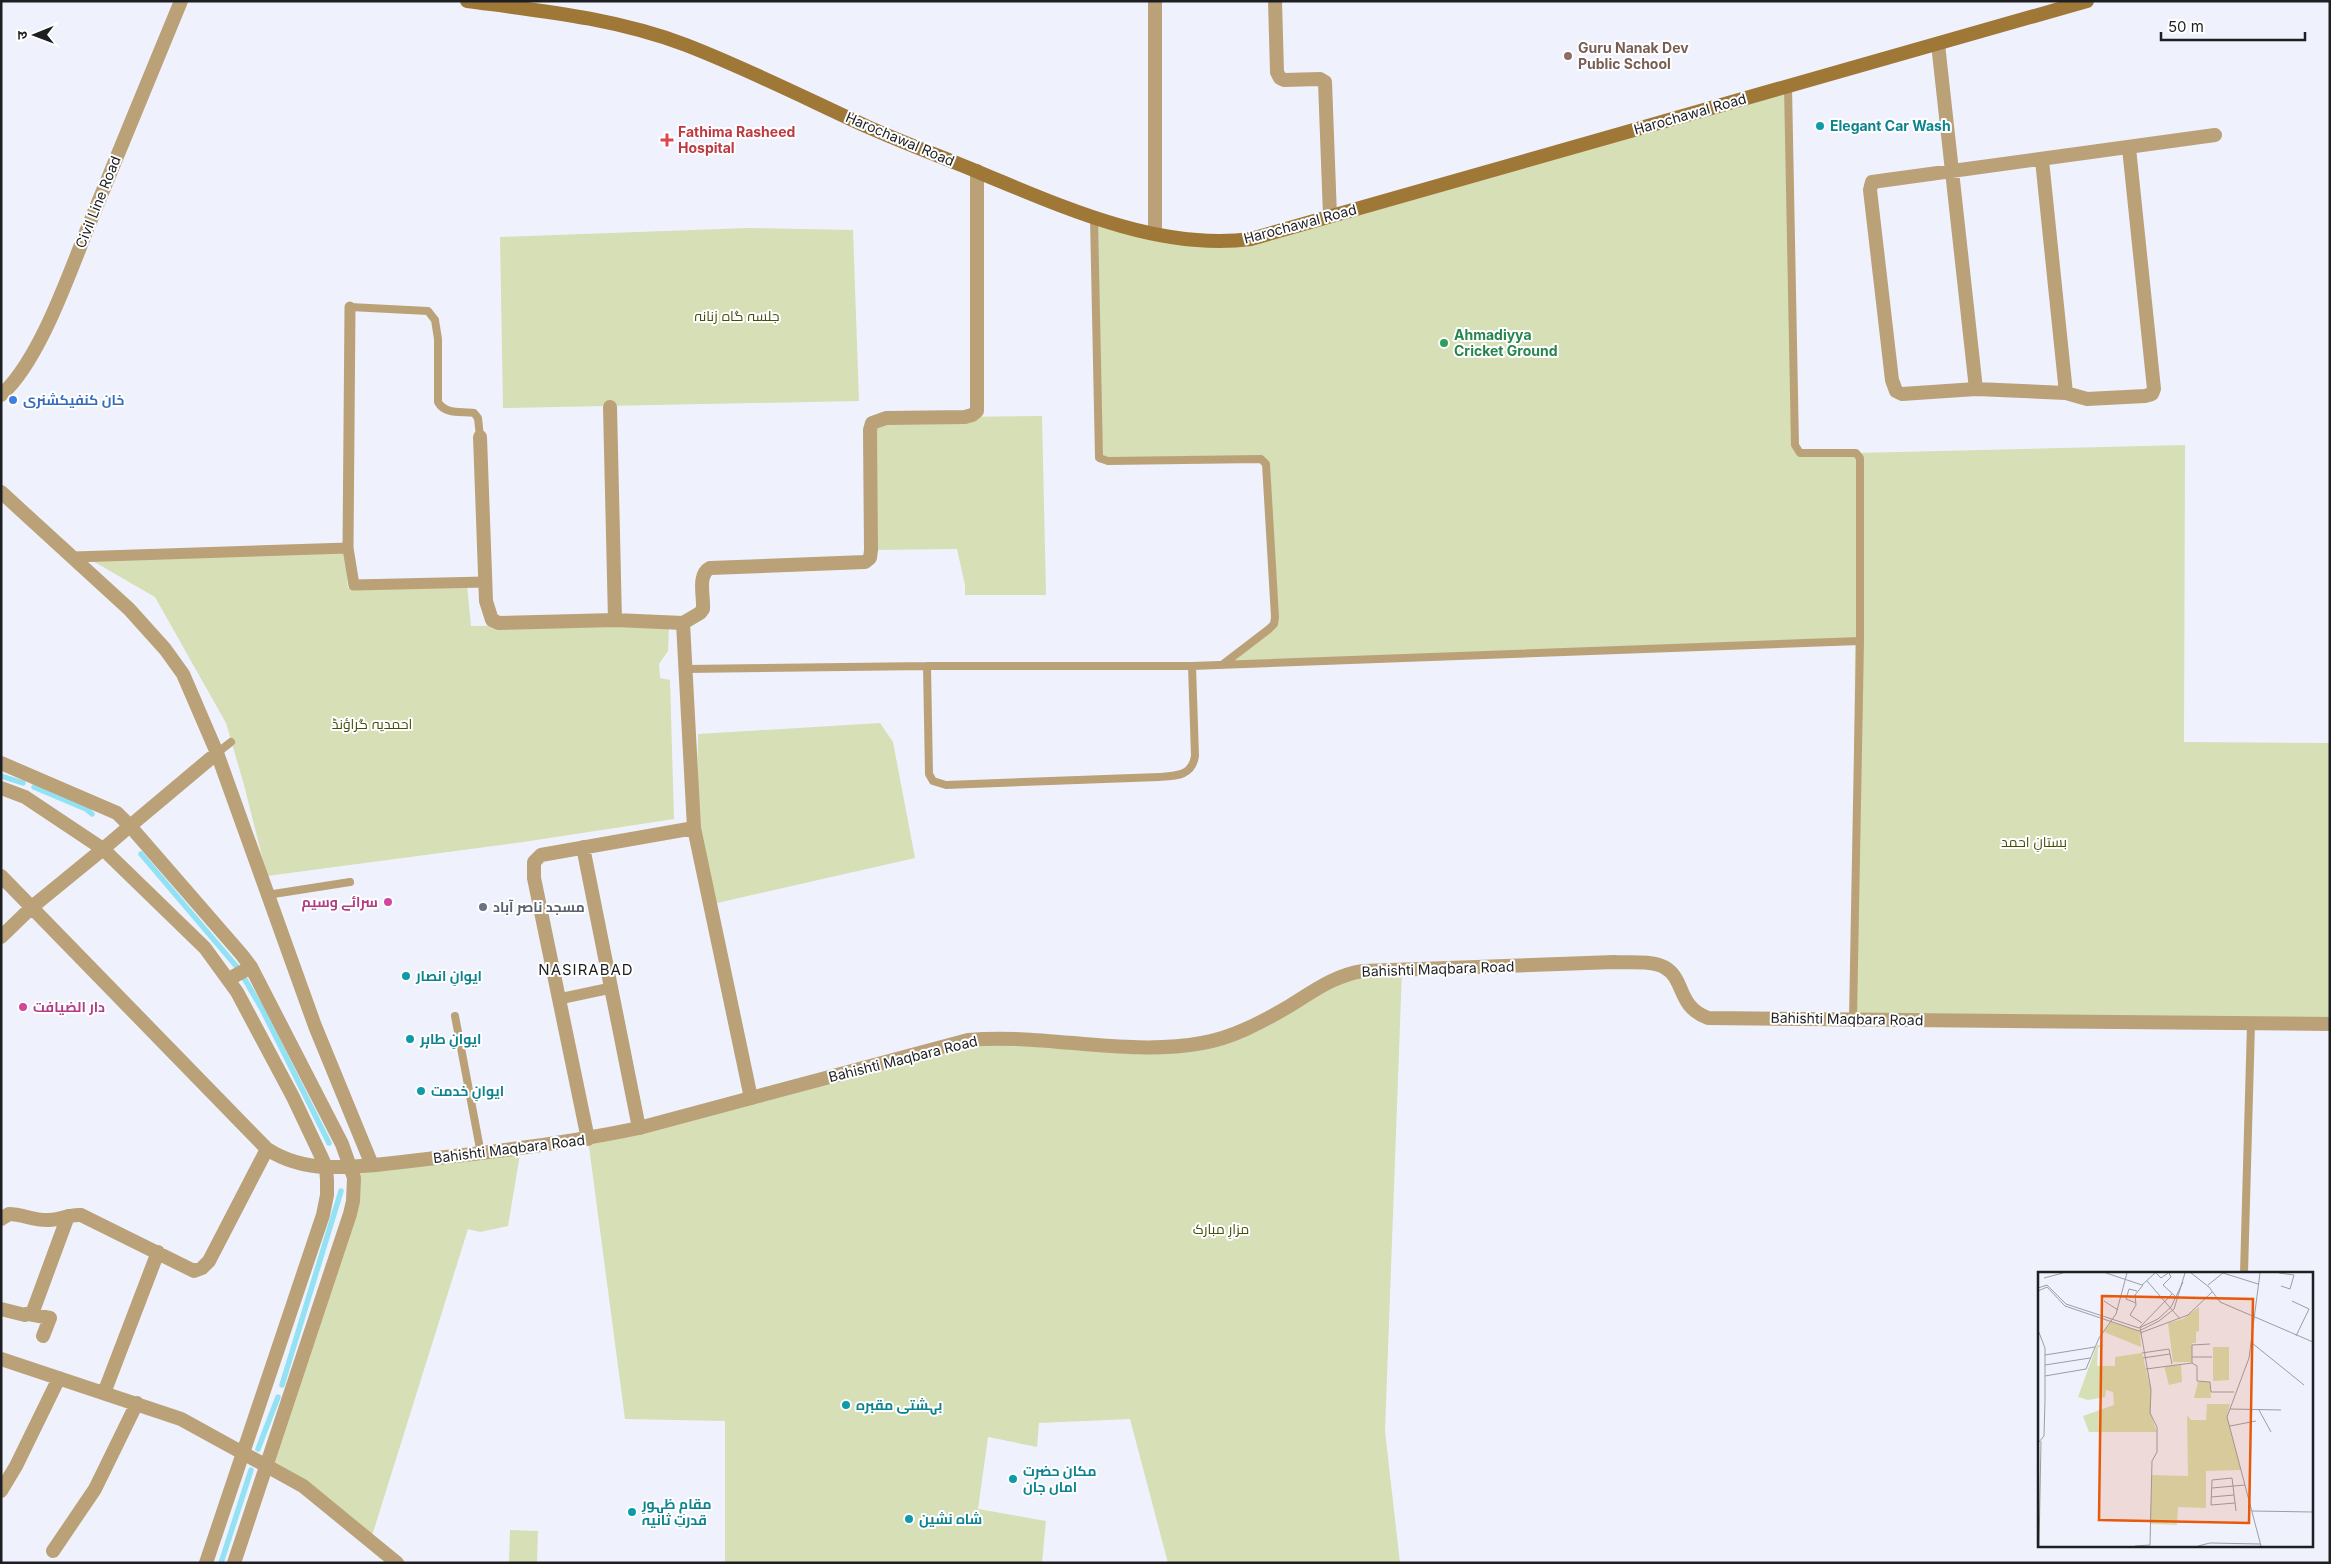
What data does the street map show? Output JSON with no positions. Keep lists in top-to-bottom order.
{
  "streets": {
    "main road": ["Harochawal Road"],
    "street": ["Civil Line Road", "Bahishti Maqbara Road"]
  },
  "districts": ["NASIRABAD"],
  "parks": [
    "جلسہ گاہ زنانہ",
    "احمدیہ گراؤنڈ",
    "بستانِ احمد",
    "مزارِ مبارک"
  ],
  "places": {
    "other": [
      "Guru Nanak Dev Public School",
      "Elegant Car Wash",
      "Ahmadiyya Cricket Ground",
      "خان کنفیکشنری",
      "سرائے وسیم",
      "مسجد ناصر آباد",
      "ایوانِ انصار",
      "دار الضیافت",
      "ایوانِ طاہر",
      "ایوانِ خدمت",
      "بہشتی مقبرہ",
      "مکان حضرت اماں جان",
      "مقامِ ظہورِ قدرتِ ثانیہ",
      "شاہ نشین"
    ],
    "health": ["Fathima Rasheed Hospital"]
  },
  "scale_bar": "50 m",
  "north": "left"
}
